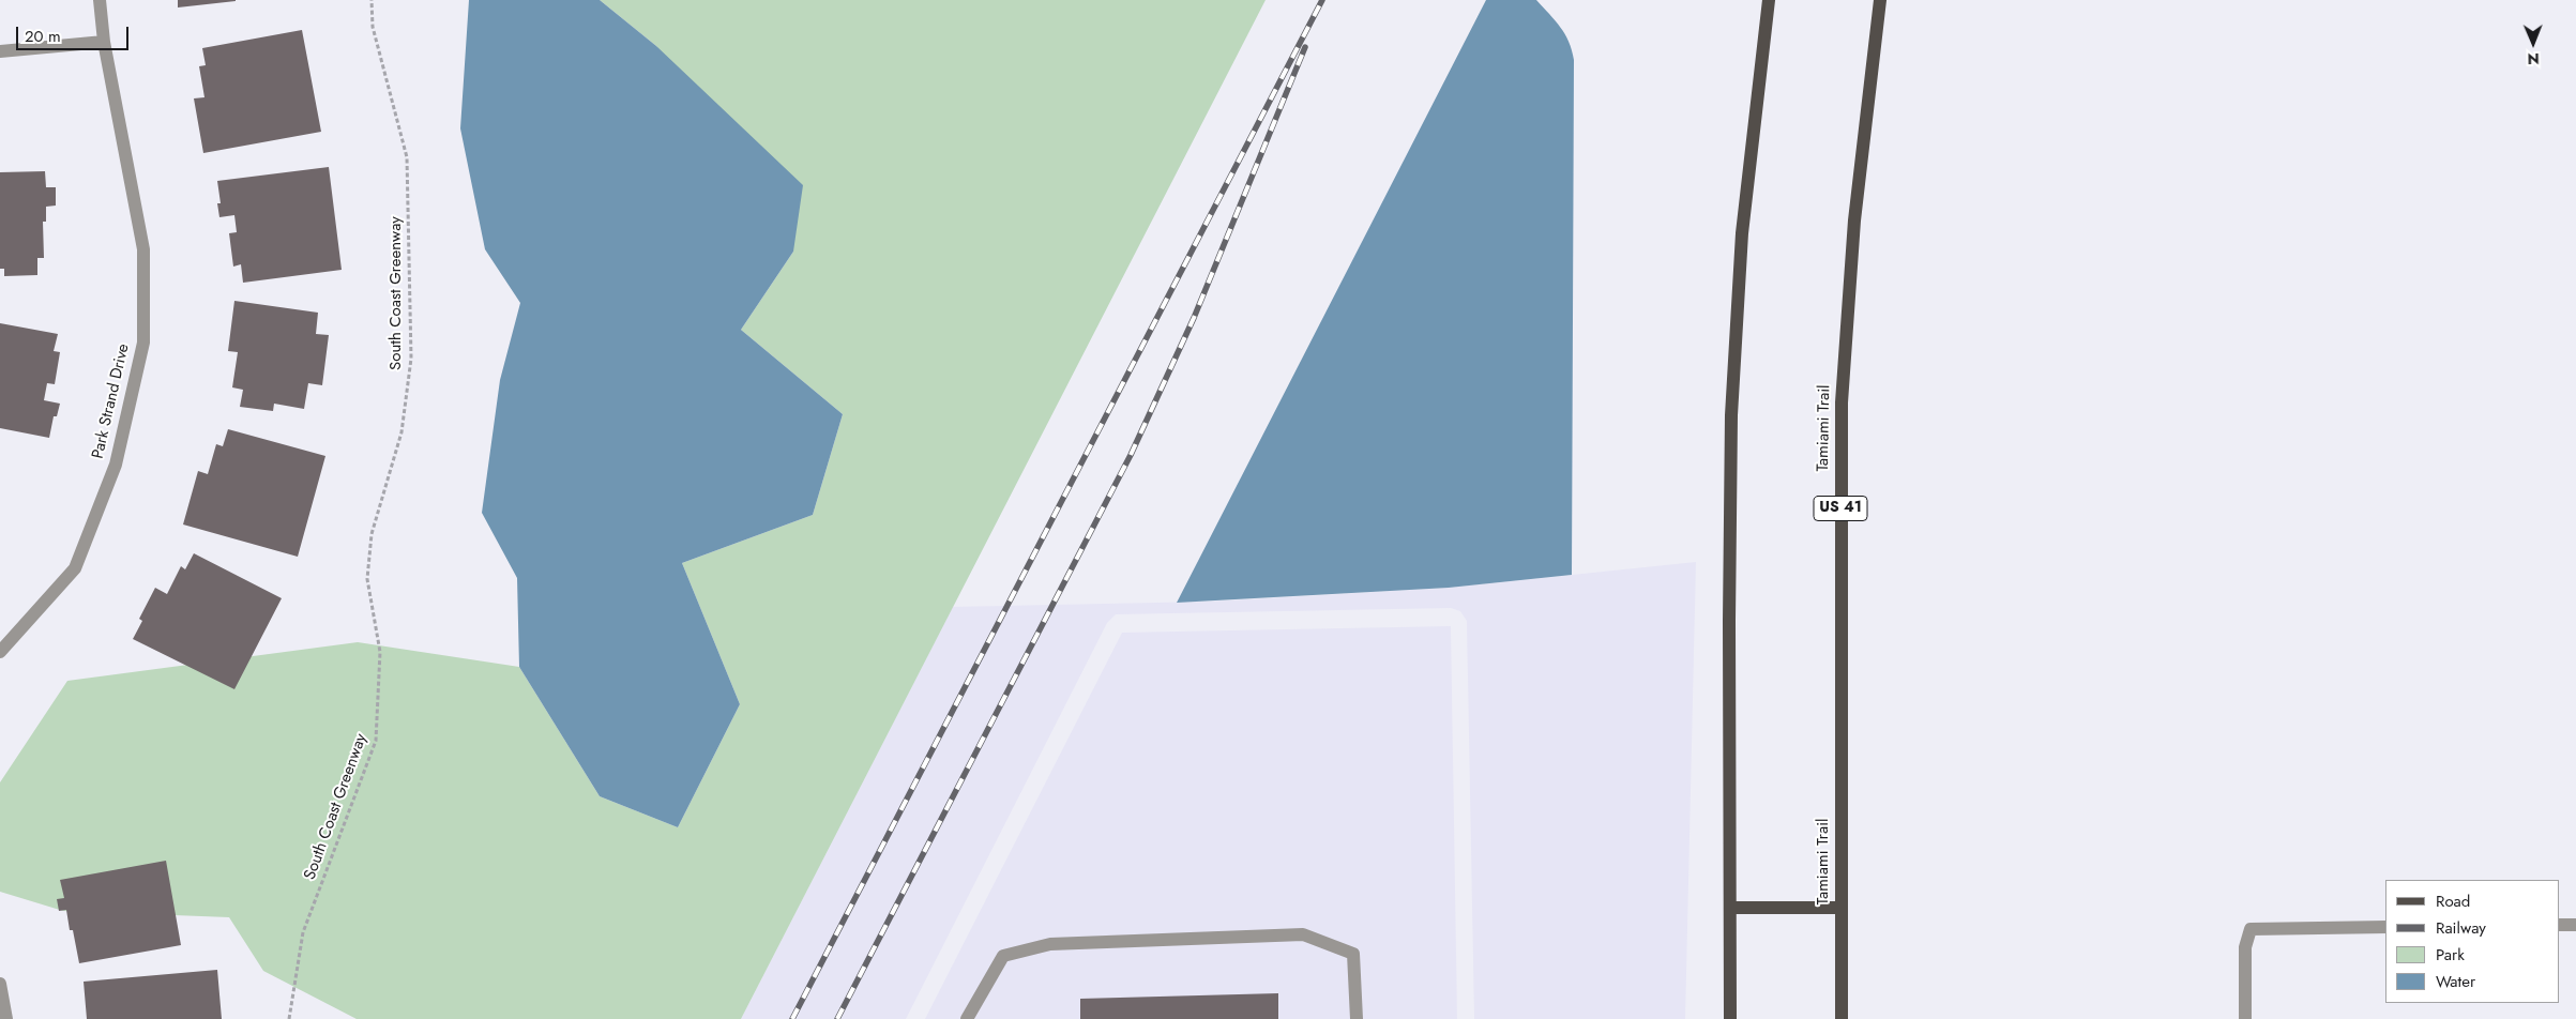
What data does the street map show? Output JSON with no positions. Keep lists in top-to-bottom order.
{
  "streets": {
    "main road": ["Tamiami Trail", "US 41"],
    "street": ["Park Strand Drive"],
    "path": ["South Coast Greenway"]
  },
  "legend": [
    "Road",
    "Railway",
    "Park",
    "Water"
  ],
  "scale_bar": "20 m",
  "north": "bottom"
}
